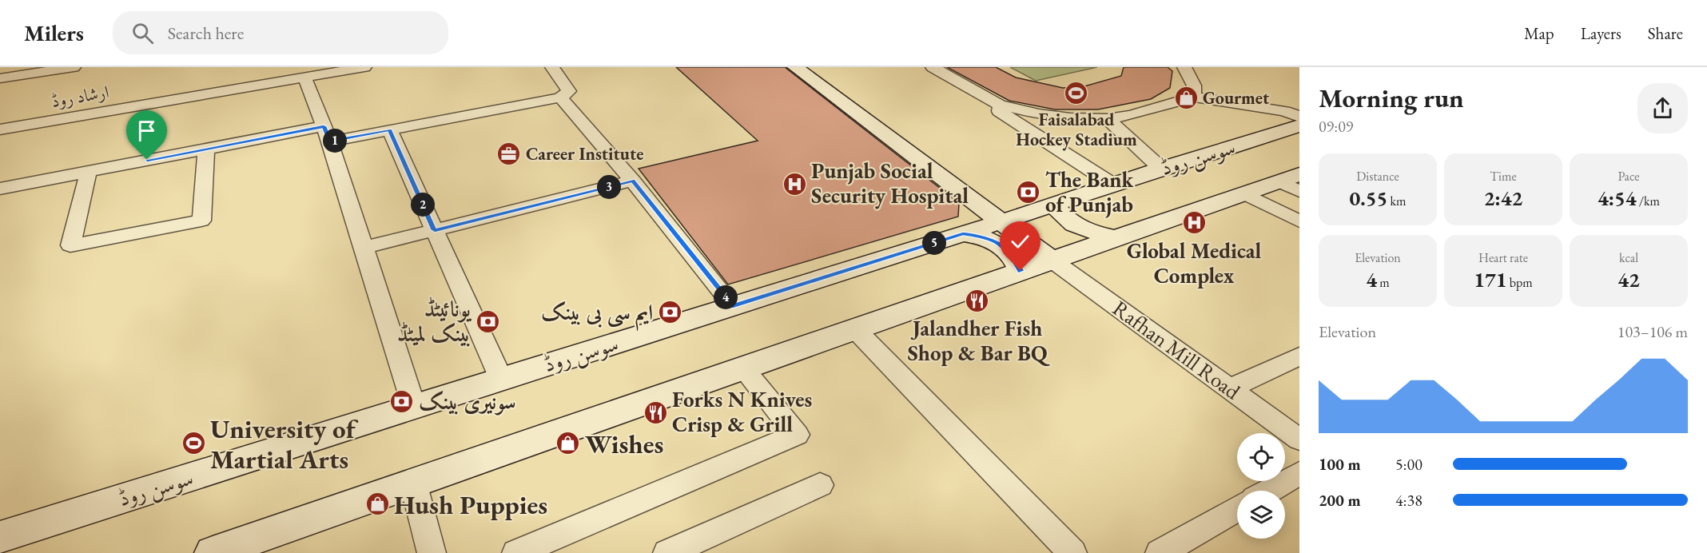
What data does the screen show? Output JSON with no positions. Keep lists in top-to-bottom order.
{
  "streets": {
    "street": ["ارشاد روڈ", "سوسن روڈ", "Rafhan Mill Road"]
  },
  "places": {
    "sports": ["Faisalabad Hockey Stadium", "University of Martial Arts"],
    "shop": ["Gourmet", "Wishes", "Hush Puppies"],
    "office": ["Career Institute"],
    "hospital": ["Punjab Social Security Hospital", "Global Medical Complex"],
    "bank": [
      "The Bank of Punjab",
      "ایم سی بی بینک",
      "یونائیٹڈ بینک لمیٹڈ",
      "سونیری بینک"
    ],
    "restaurant": ["Jalandher Fish Shop & Bar BQ", "Forks N Knives Crisp & Grill"]
  },
  "page": {
    "header": "Milers",
    "search": "Search here",
    "nav": ["Map", "Layers", "Share"],
    "heading": ["Morning run", "09:09"],
    "pins": [
      "1",
      "3",
      "2",
      "5",
      "4"
    ],
    "stats": [
      ["Distance", "0.55 km"],
      ["Time", "2:42"],
      ["Pace", "4:54 /km"],
      ["Elevation", "4 m"],
      ["Heart rate", "171 bpm"],
      ["kcal", "42"]
    ],
    "chart": ["Elevation", "103–106 m"],
    "list": [
      {
        "name": "100 m",
        "note": "5:00"
      },
      {
        "name": "200 m",
        "note": "4:38"
      }
    ]
  }
}
